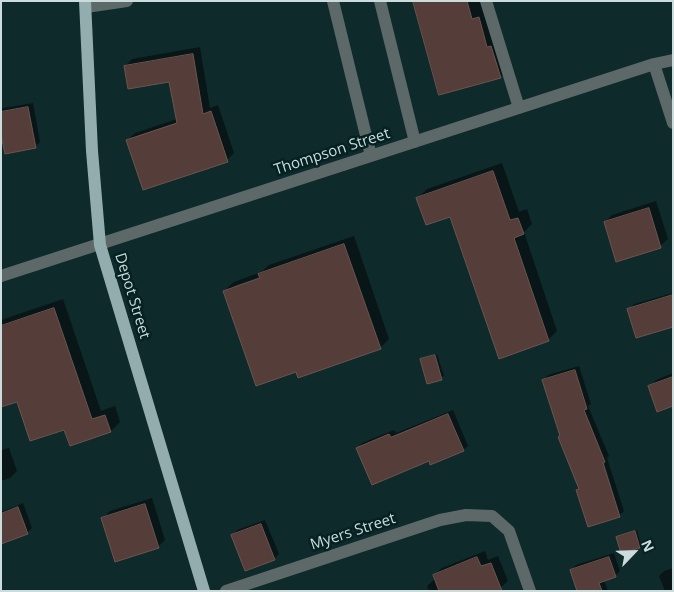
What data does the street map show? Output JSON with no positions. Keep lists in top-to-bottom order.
{
  "streets": {
    "main road": ["Depot Street"],
    "street": ["Thompson Street", "Myers Street"]
  },
  "crossings": [
    ["Thompson Street", "Depot Street"]
  ],
  "north": "top right"
}
